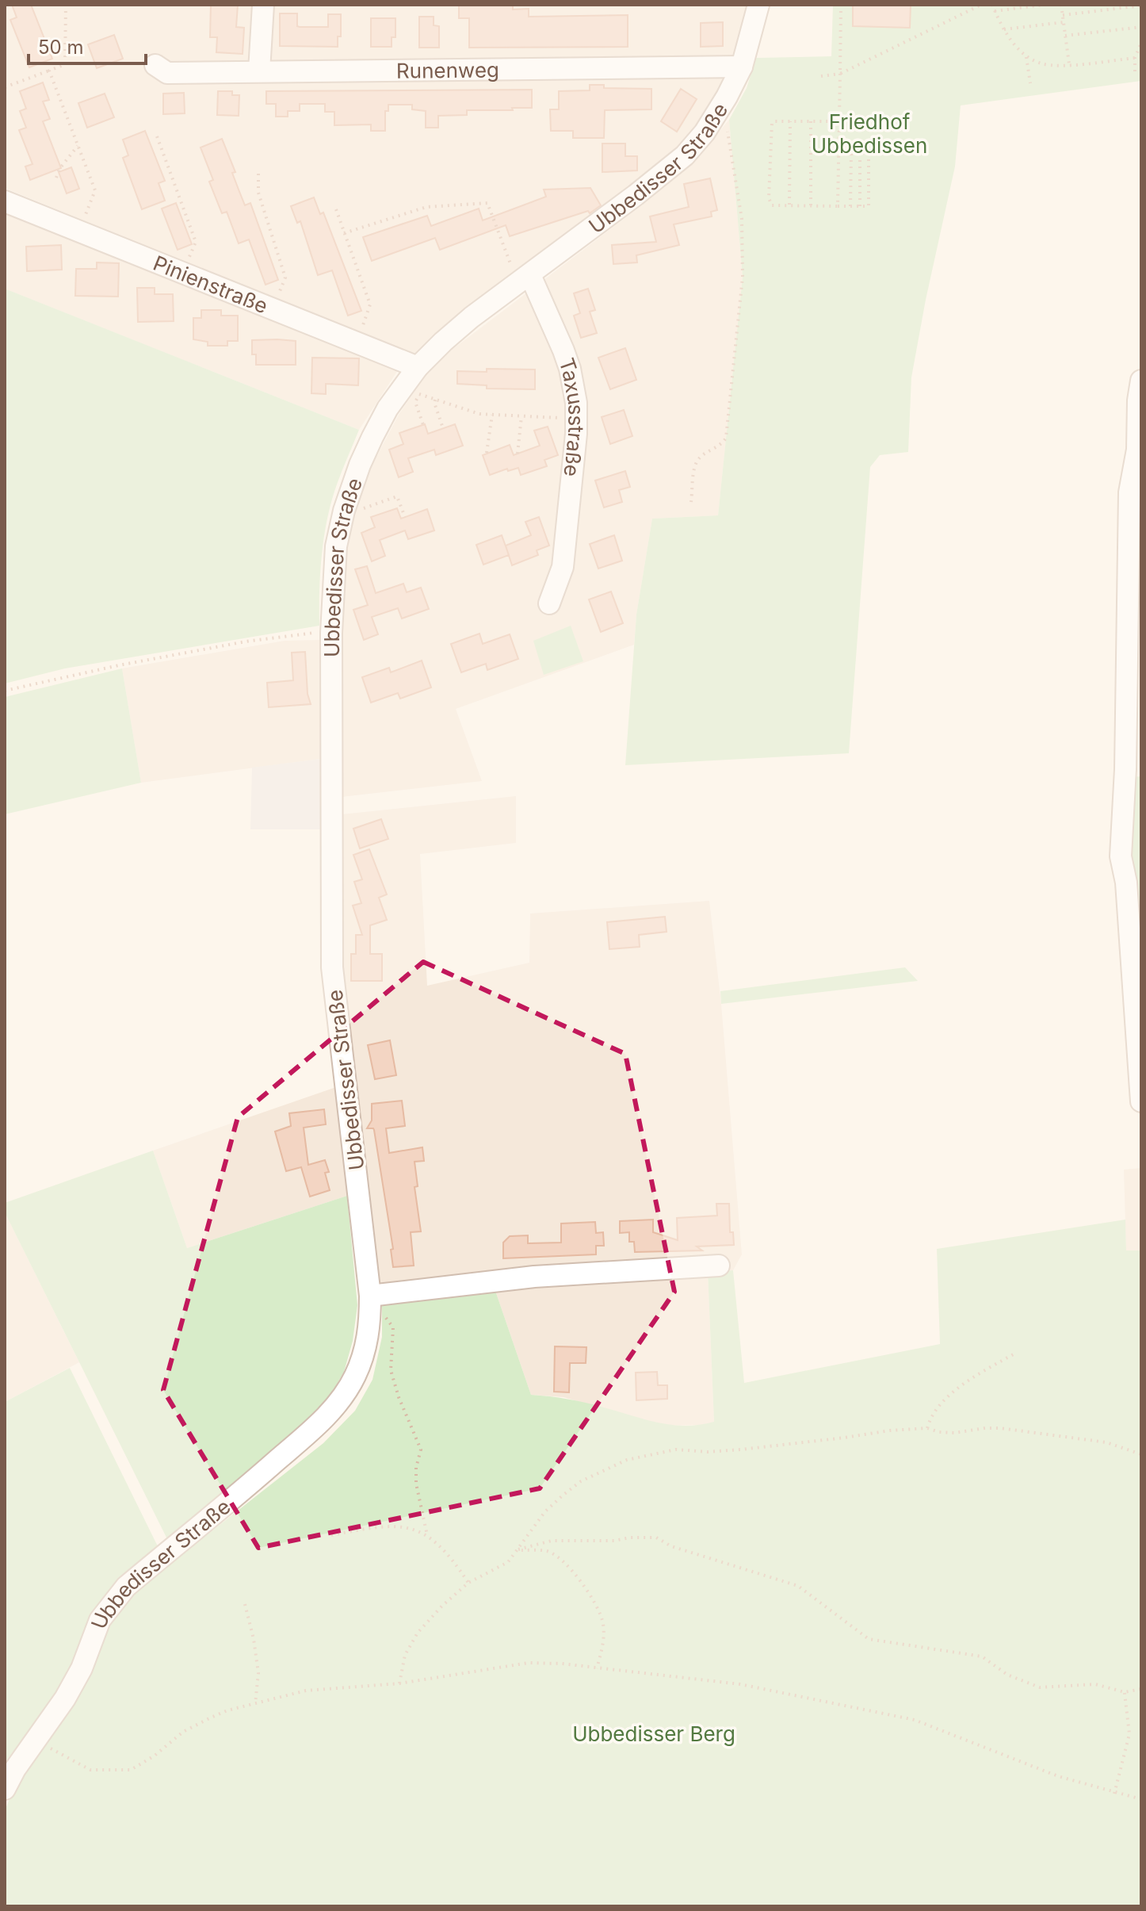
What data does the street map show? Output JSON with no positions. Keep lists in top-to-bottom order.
{
  "streets": {
    "street": [
      "Runenweg",
      "Ubbedisser Straße",
      "Pinienstraße",
      "Taxusstraße"
    ]
  },
  "crossings": [
    ["Runenweg", "Ubbedisser Straße"],
    ["Ubbedisser Straße", "Pinienstraße"],
    ["Ubbedisser Straße", "Taxusstraße"]
  ],
  "parks": ["Friedhof Ubbedissen", "Ubbedisser Berg"],
  "scale_bar": "50 m"
}
